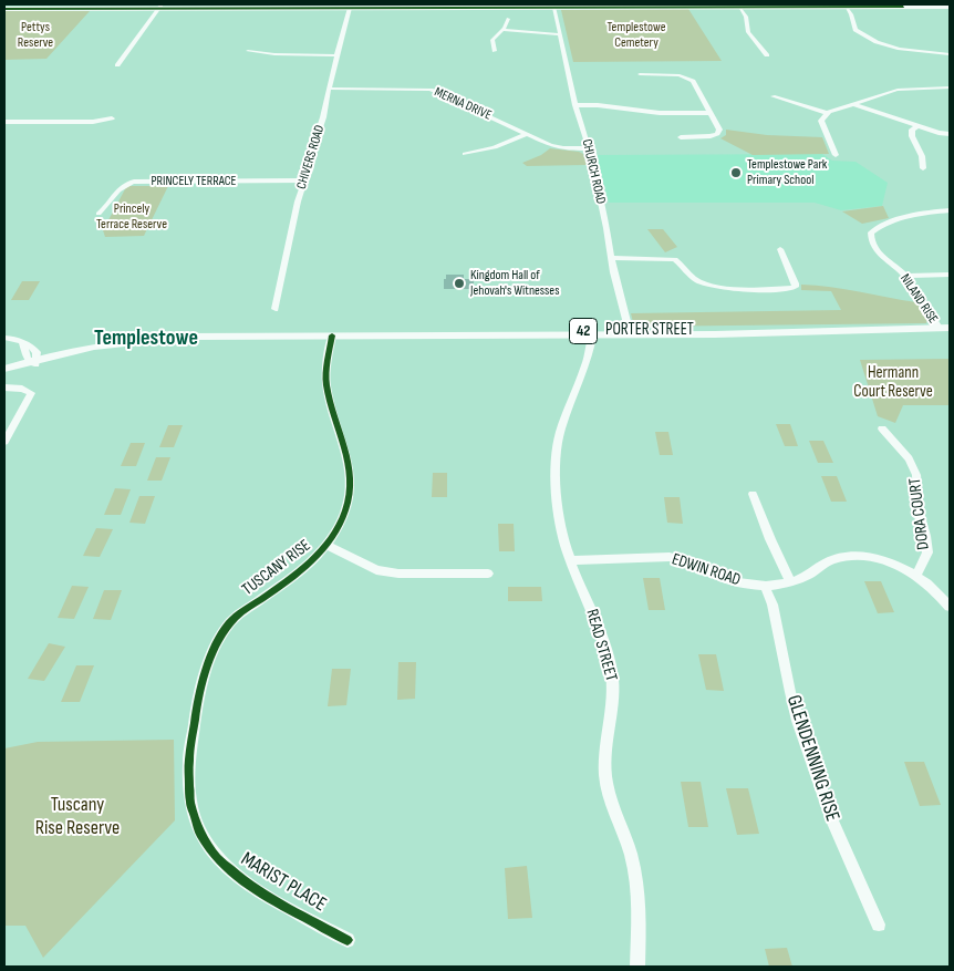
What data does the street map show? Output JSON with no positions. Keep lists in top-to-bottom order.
{
  "streets": {
    "main road": ["PORTER STREET", "42"],
    "street": [
      "MERNA DRIVE",
      "CHIVERS ROAD",
      "CHURCH ROAD",
      "PRINCELY TERRACE",
      "NILAND RISE",
      "DORA COURT",
      "TUSCANY RISE",
      "EDWIN ROAD",
      "READ STREET",
      "GLENDENNING RISE",
      "MARIST PLACE"
    ]
  },
  "crossings": [
    ["MERNA DRIVE", "CHIVERS ROAD"],
    ["MERNA DRIVE", "CHURCH ROAD"],
    ["CHIVERS ROAD", "PRINCELY TERRACE"],
    ["CHURCH ROAD", "PORTER STREET"],
    ["NILAND RISE", "PORTER STREET"],
    ["PORTER STREET", "42"],
    ["PORTER STREET", "TUSCANY RISE"],
    ["PORTER STREET", "READ STREET"],
    ["DORA COURT", "EDWIN ROAD"],
    ["TUSCANY RISE", "MARIST PLACE"],
    ["EDWIN ROAD", "READ STREET"],
    ["EDWIN ROAD", "GLENDENNING RISE"]
  ],
  "districts": ["Templestowe"],
  "parks": [
    "Pettys Reserve",
    "Templestowe Cemetery",
    "Princely Terrace Reserve",
    "Hermann Court Reserve",
    "Tuscany Rise Reserve"
  ],
  "places": ["Templestowe Park Primary School", "Kingdom Hall of Jehovah's Witnesses"]
}
